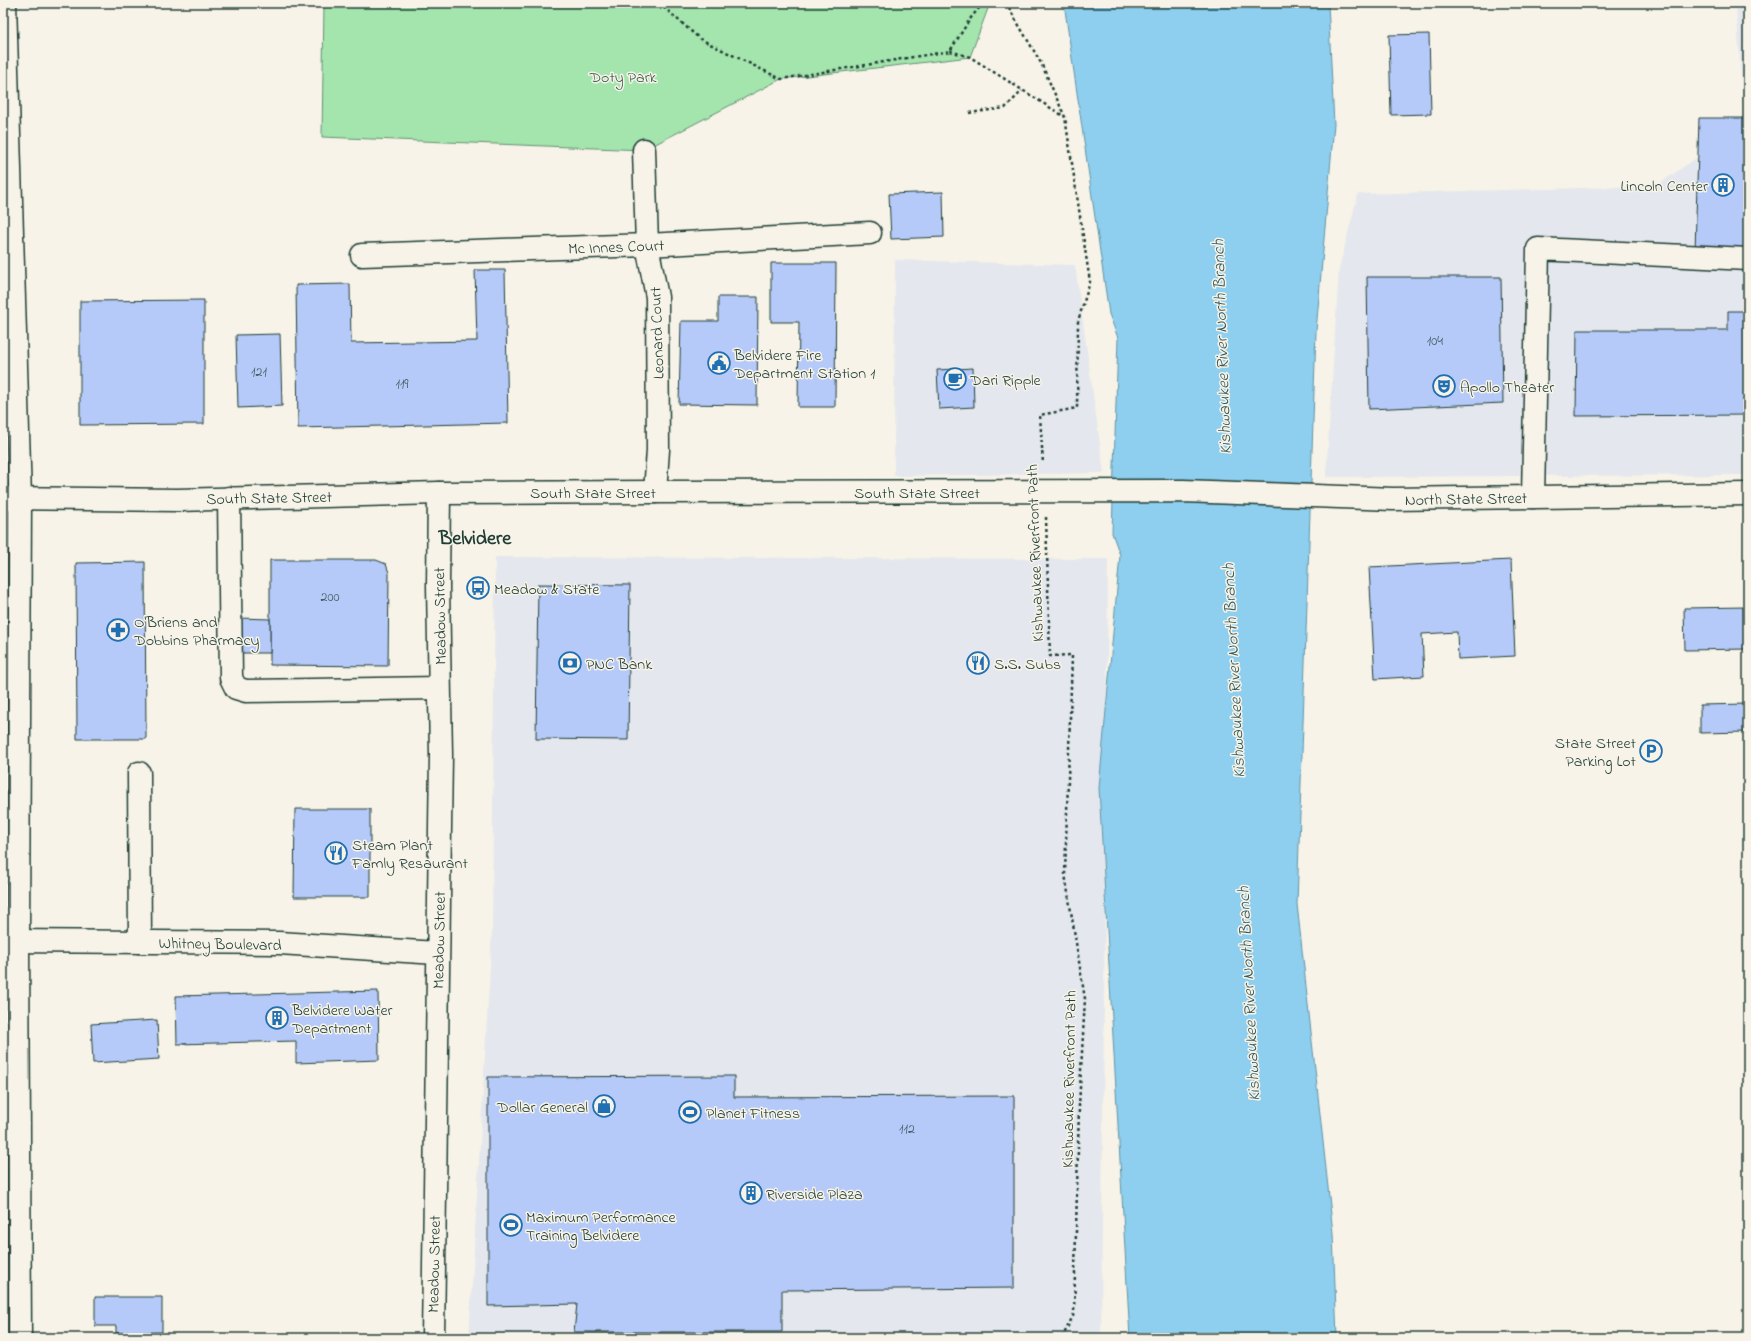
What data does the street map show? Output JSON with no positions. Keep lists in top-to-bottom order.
{
  "streets": {
    "street": [
      "Mc Innes Court",
      "Leonard Court",
      "South State Street",
      "North State Street",
      "Meadow Street",
      "Whitney Boulevard"
    ],
    "path": ["Kishwaukee Riverfront Path"]
  },
  "crossings": [
    ["Mc Innes Court", "Leonard Court"],
    ["Leonard Court", "South State Street"],
    ["South State Street", "North State Street"],
    ["South State Street", "Kishwaukee Riverfront Path"],
    ["South State Street", "Meadow Street"],
    ["Meadow Street", "Whitney Boulevard"]
  ],
  "districts": ["Belvidere"],
  "water": ["Kishwaukee River North Branch"],
  "parks": ["Doty Park"],
  "places": {
    "building": ["Lincoln Center", "Belvidere Water Department", "Riverside Plaza"],
    "public building": ["Belvidere Fire Department Station 1"],
    "cafe": ["Dari Ripple"],
    "theatre": ["Apollo Theater"],
    "bus stop": ["Meadow & State"],
    "pharmacy": ["O'Briens and Dobbins Pharmacy"],
    "bank": ["PNC Bank"],
    "restaurant": ["S.S. Subs", "Steam Plant Famly Resaurant"],
    "parking": ["State Street Parking Lot"],
    "shop": ["Dollar General"],
    "sports": ["Planet Fitness", "Maximum Performance Training Belvidere"]
  },
  "house_numbers": [
    "104",
    "121",
    "119",
    "200",
    "112"
  ]
}
